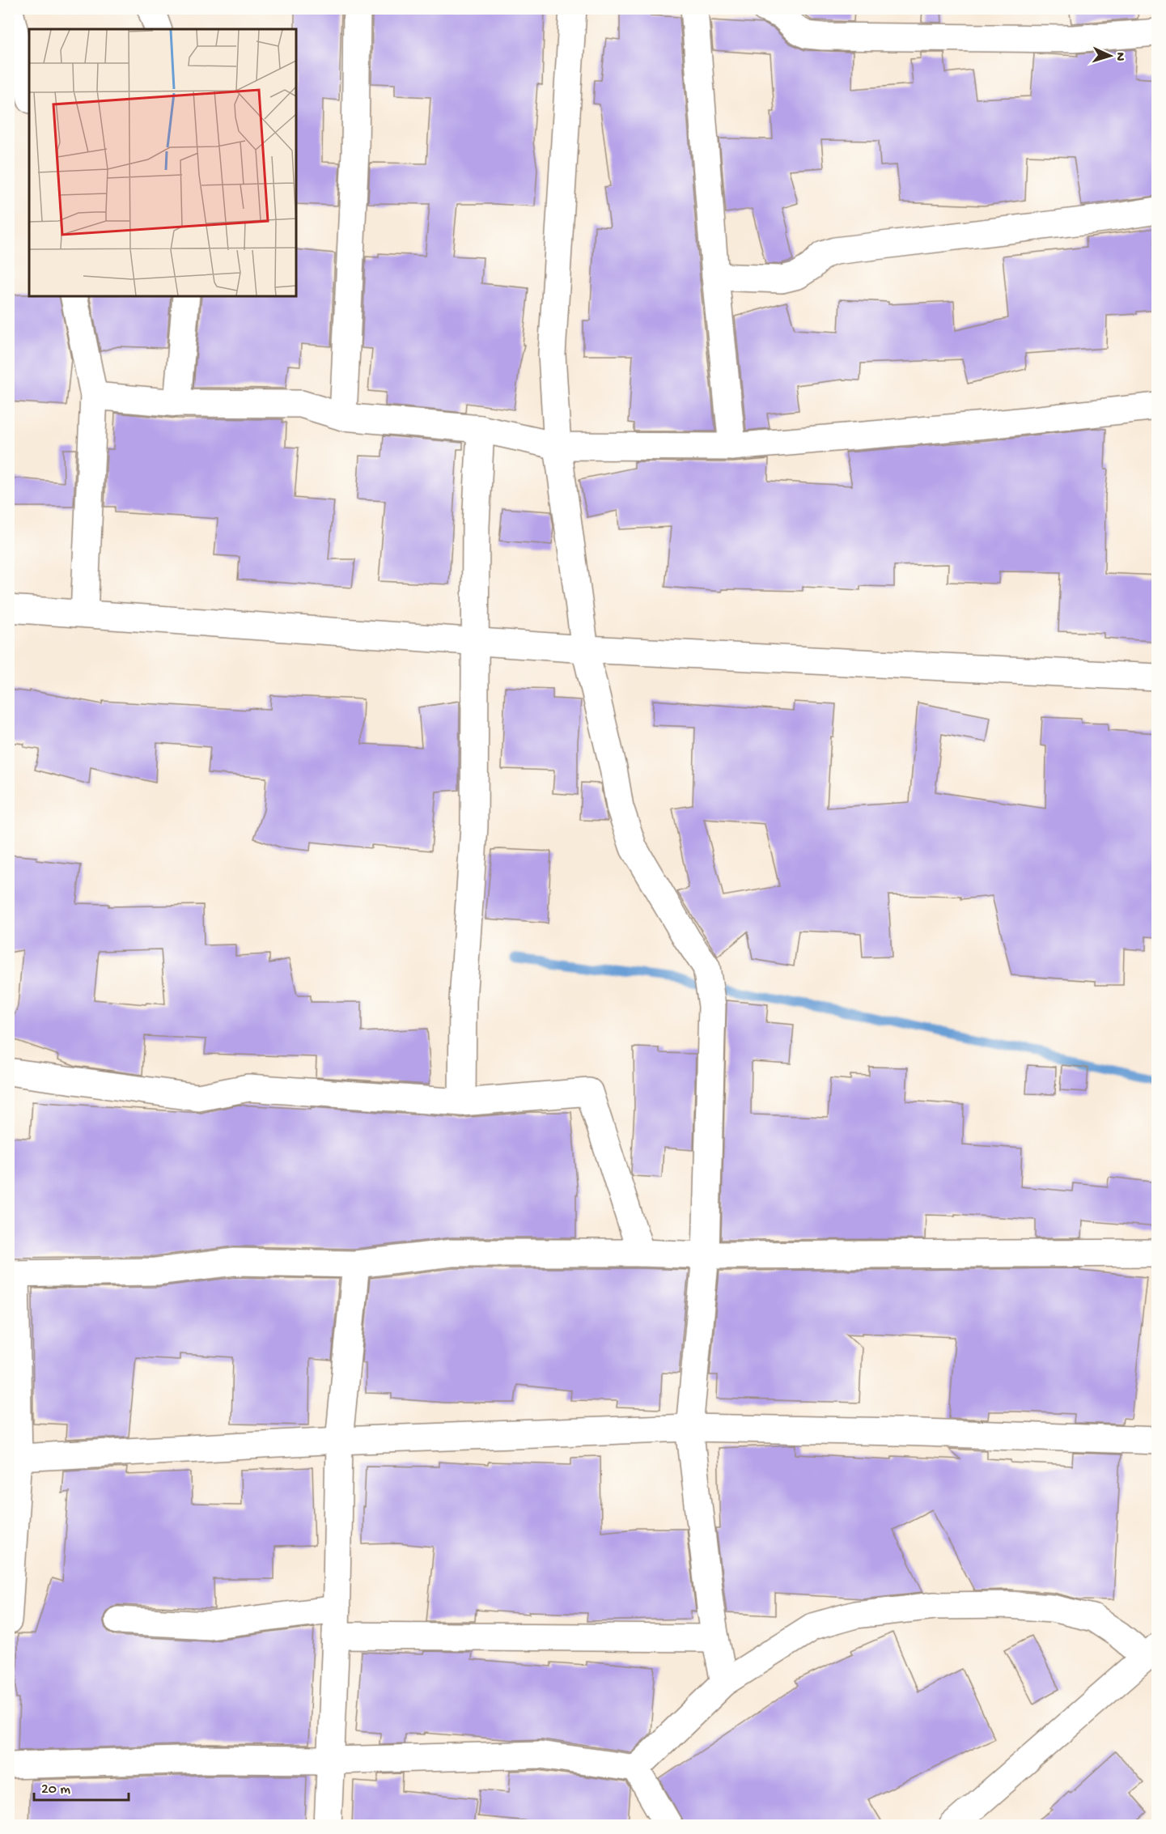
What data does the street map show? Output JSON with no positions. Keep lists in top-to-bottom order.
{
  "scale_bar": "20 m",
  "north": "right"
}
